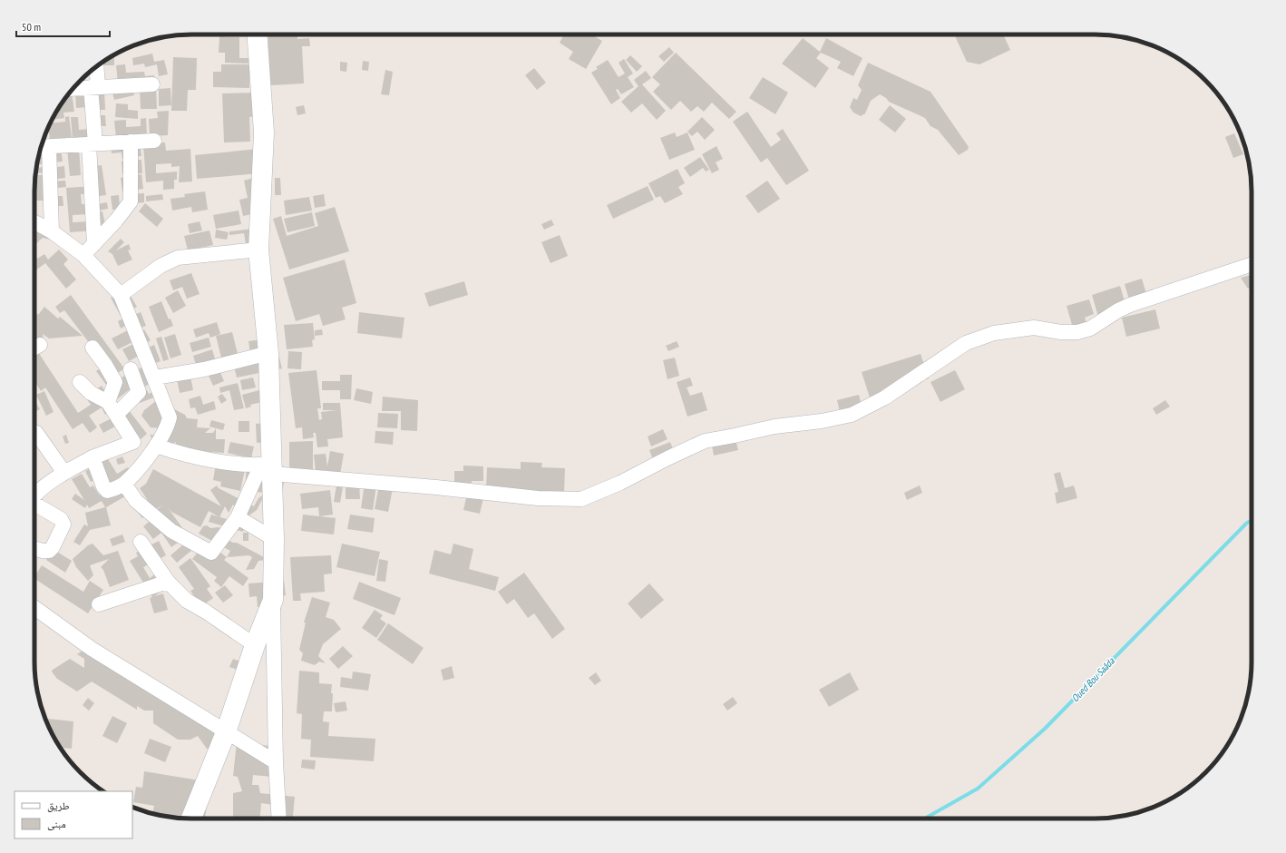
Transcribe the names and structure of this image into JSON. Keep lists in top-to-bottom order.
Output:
{
  "water": ["Oued Bou Saâda"],
  "legend": ["طريق", "مبنى"],
  "scale_bar": "50 m"
}
